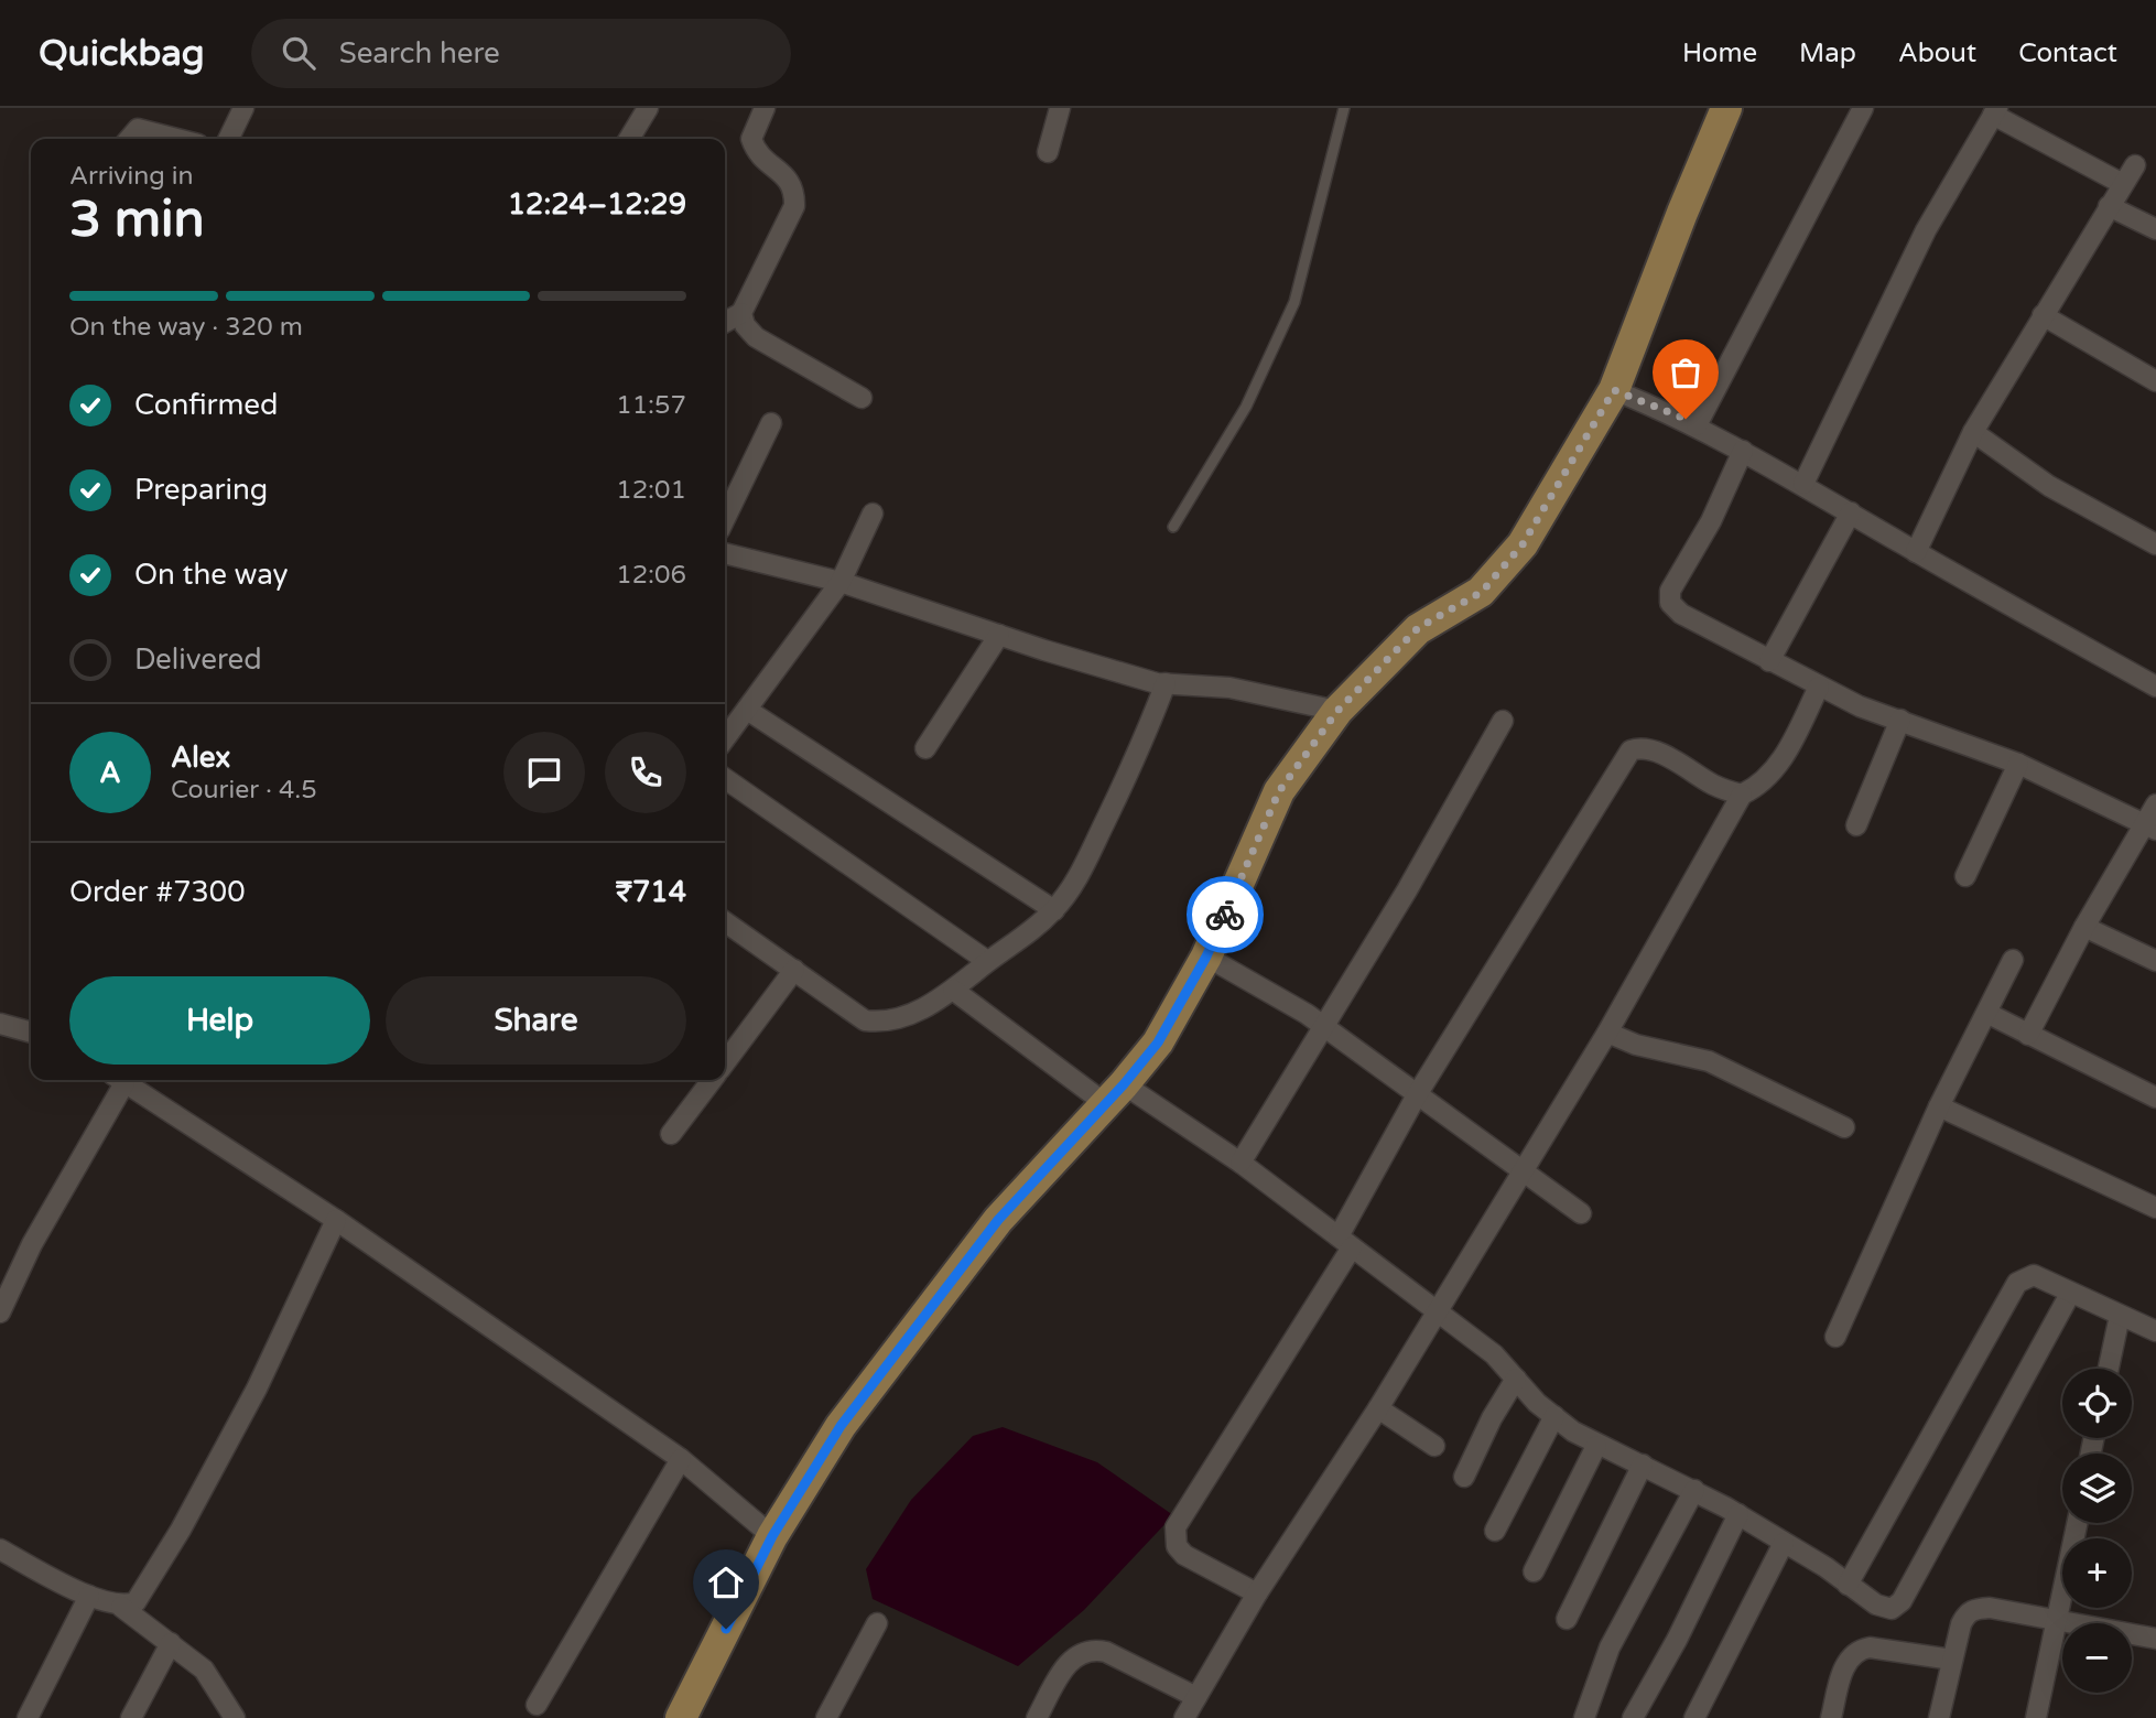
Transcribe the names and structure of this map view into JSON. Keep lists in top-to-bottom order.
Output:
{
  "page": {
    "header": "Quickbag",
    "search": "Search here",
    "nav": [
      "Home",
      "Map",
      "About",
      "Contact"
    ],
    "heading": ["3 min", "Arriving in", "12:24–12:29"],
    "panel": [
      "Alex",
      "Courier · 4.5",
      "Order #7300",
      "₹714"
    ],
    "bar": "On the way · 320 m",
    "list": [
      ["Confirmed", "11:57"],
      ["Preparing", "12:01"],
      ["On the way", "12:06"],
      "Delivered"
    ],
    "round": "A",
    "buttons": ["Help", "Share"],
    "map_buttons": ["+", "−"]
  }
}
